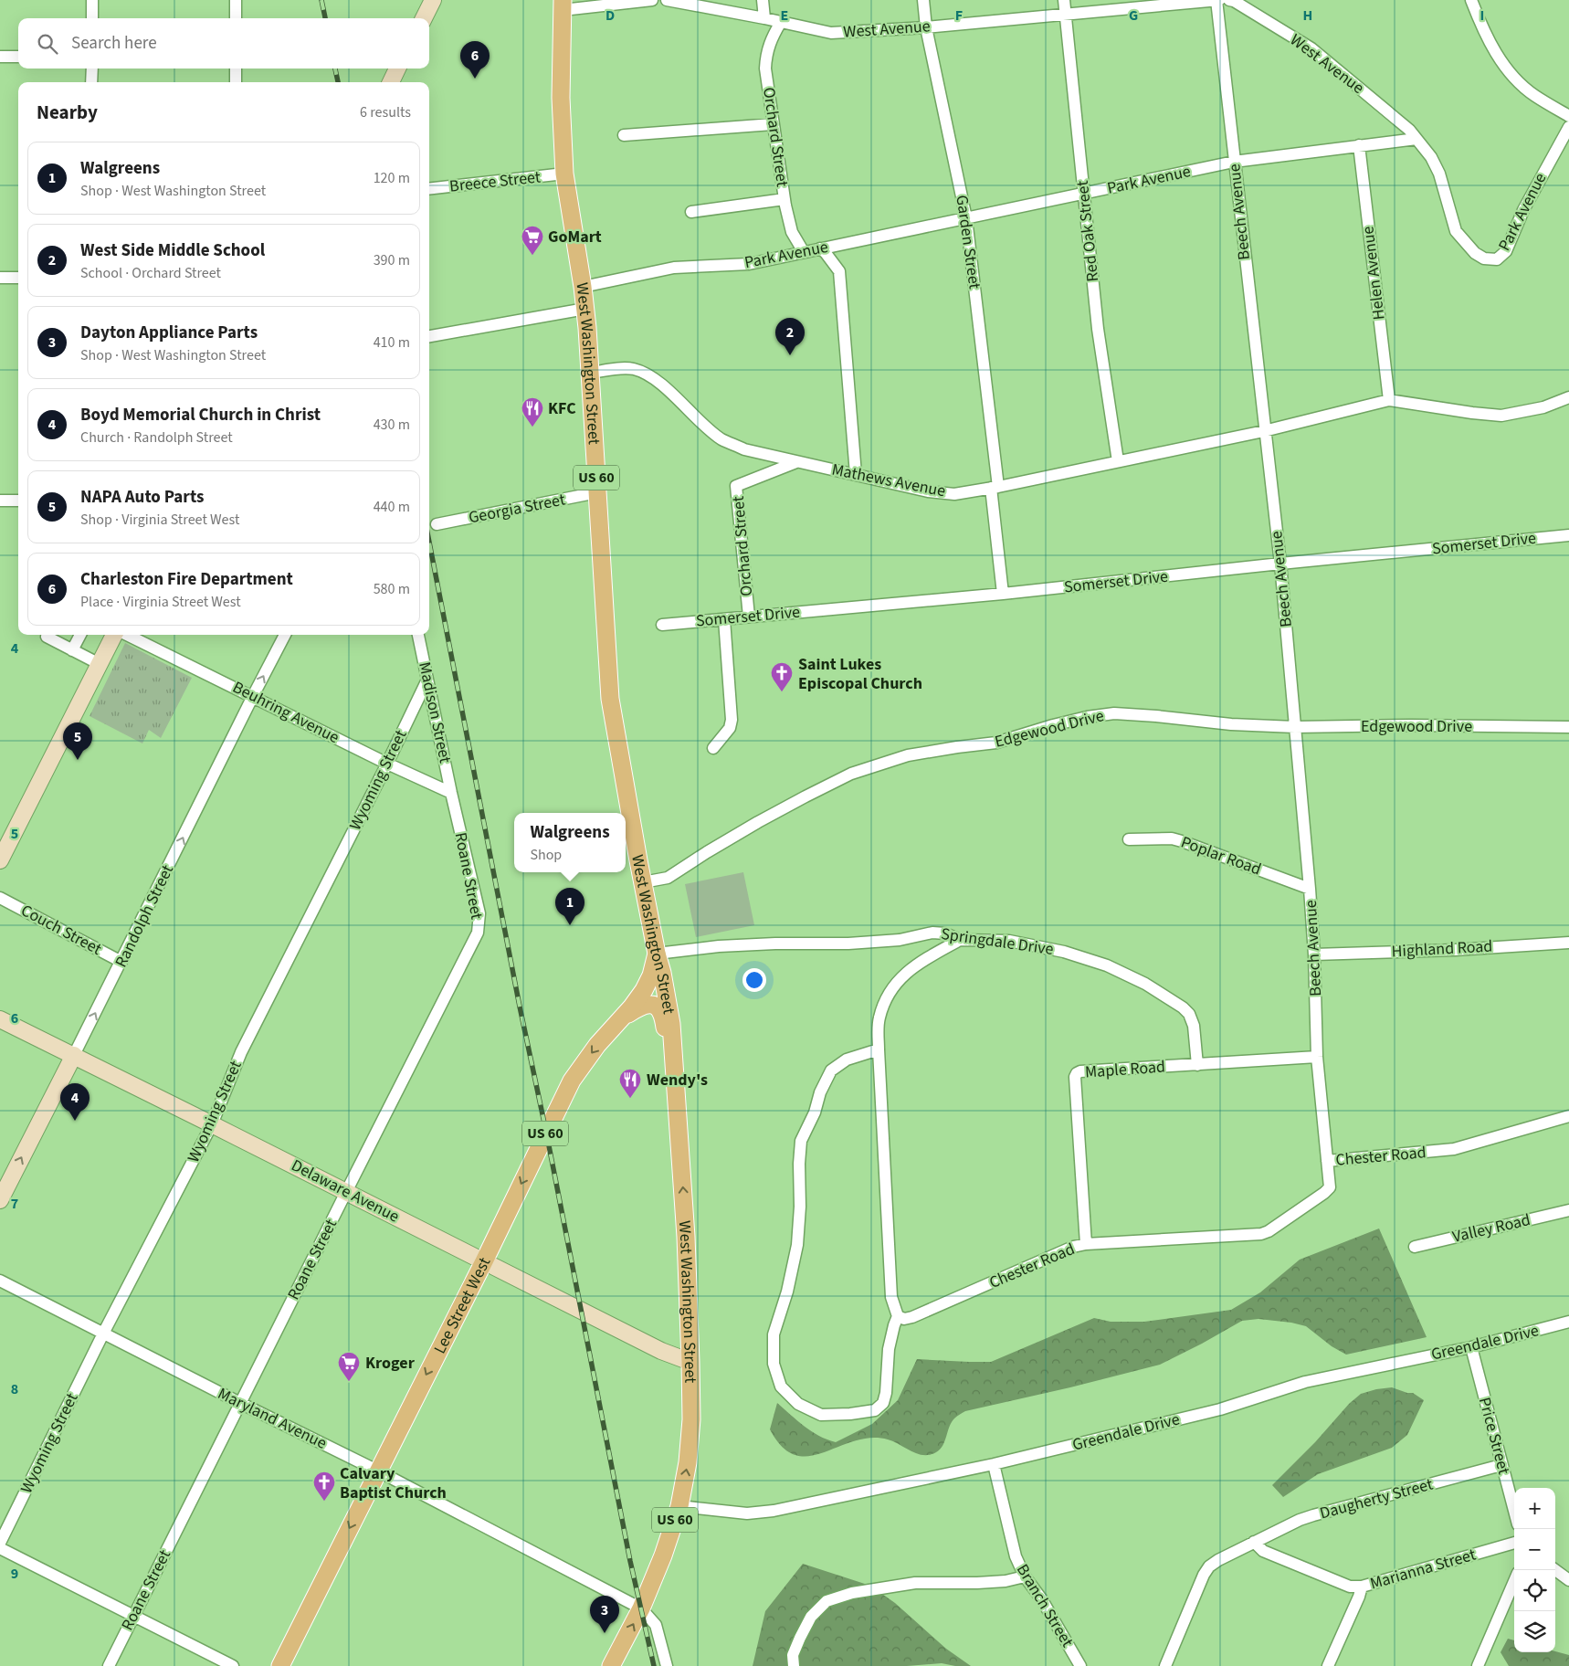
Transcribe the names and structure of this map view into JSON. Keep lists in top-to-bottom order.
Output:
{
  "streets": {
    "main road": [
      "West Washington Street",
      "US 60",
      "Randolph Street",
      "Delaware Avenue",
      "Lee Street West"
    ],
    "street": [
      "West Avenue",
      "Orchard Street",
      "Park Avenue",
      "Breece Street",
      "Beech Avenue",
      "Red Oak Street",
      "Garden Street",
      "Helen Avenue",
      "Mathews Avenue",
      "Georgia Street",
      "Somerset Drive",
      "Beuhring Avenue",
      "Madison Street",
      "Edgewood Drive",
      "Wyoming Street",
      "Poplar Road",
      "Roane Street",
      "Couch Street",
      "Springdale Drive",
      "Highland Road",
      "Maple Road",
      "Chester Road",
      "Valley Road",
      "Greendale Drive",
      "Maryland Avenue",
      "Price Street",
      "Daugherty Street",
      "Marianna Street",
      "Branch Street"
    ]
  },
  "crossings": [
    ["West Avenue", "Orchard Street"],
    ["West Avenue", "Park Avenue"],
    ["West Avenue", "Beech Avenue"],
    ["West Avenue", "Red Oak Street"],
    ["West Avenue", "Garden Street"],
    ["Orchard Street", "Park Avenue"],
    ["Orchard Street", "Mathews Avenue"],
    ["Orchard Street", "Somerset Drive"],
    ["Park Avenue", "Beech Avenue"],
    ["Park Avenue", "Red Oak Street"],
    ["Park Avenue", "Garden Street"],
    ["Park Avenue", "Helen Avenue"],
    ["Park Avenue", "West Washington Street"],
    ["Breece Street", "West Washington Street"],
    ["Beech Avenue", "Mathews Avenue"],
    ["Beech Avenue", "Somerset Drive"],
    ["Beech Avenue", "Edgewood Drive"],
    ["Beech Avenue", "Poplar Road"],
    ["Beech Avenue", "Highland Road"],
    ["Beech Avenue", "Maple Road"],
    ["Beech Avenue", "Chester Road"],
    ["Red Oak Street", "Mathews Avenue"],
    ["Garden Street", "Mathews Avenue"],
    ["Garden Street", "Somerset Drive"],
    ["Helen Avenue", "Mathews Avenue"],
    ["West Washington Street", "Mathews Avenue"],
    ["West Washington Street", "Georgia Street"],
    ["West Washington Street", "Edgewood Drive"],
    ["West Washington Street", "Springdale Drive"],
    ["West Washington Street", "Delaware Avenue"],
    ["West Washington Street", "Lee Street West"],
    ["West Washington Street", "Greendale Drive"],
    ["West Washington Street", "Maryland Avenue"],
    ["Beuhring Avenue", "Madison Street"],
    ["Beuhring Avenue", "Wyoming Street"],
    ["Beuhring Avenue", "Roane Street"],
    ["Beuhring Avenue", "Randolph Street"],
    ["Madison Street", "Wyoming Street"],
    ["Madison Street", "Roane Street"],
    ["Wyoming Street", "Delaware Avenue"],
    ["Wyoming Street", "Maryland Avenue"],
    ["Roane Street", "Delaware Avenue"],
    ["Roane Street", "Maryland Avenue"],
    ["Randolph Street", "Couch Street"],
    ["Randolph Street", "Delaware Avenue"],
    ["Springdale Drive", "Maple Road"],
    ["Springdale Drive", "Lee Street West"],
    ["Maple Road", "Chester Road"],
    ["Delaware Avenue", "Lee Street West"],
    ["Lee Street West", "Maryland Avenue"],
    ["Greendale Drive", "Price Street"],
    ["Greendale Drive", "Branch Street"],
    ["Price Street", "Daugherty Street"],
    ["Daugherty Street", "Marianna Street"]
  ],
  "one_way": ["Randolph Street", "Lee Street West"],
  "places": {
    "supermarket": ["GoMart", "Kroger"],
    "restaurant": ["KFC", "Wendy's"],
    "church": ["Saint Lukes Episcopal Church", "Calvary Baptist Church"]
  },
  "page": {
    "search": "Search here",
    "pins": [
      "6",
      "2",
      "5",
      "1",
      "4",
      "3"
    ],
    "heading": ["Nearby", "6 results"],
    "list": [
      {
        "mark": "1",
        "name": "Walgreens",
        "note": "Shop · West Washington Street",
        "value": "120 m"
      },
      {
        "mark": "2",
        "name": "West Side Middle School",
        "note": "School · Orchard Street",
        "value": "390 m"
      },
      {
        "mark": "3",
        "name": "Dayton Appliance Parts",
        "note": "Shop · West Washington Street",
        "value": "410 m"
      },
      {
        "mark": "4",
        "name": "Boyd Memorial Church in Christ",
        "note": "Church · Randolph Street",
        "value": "430 m"
      },
      {
        "mark": "5",
        "name": "NAPA Auto Parts",
        "note": "Shop · Virginia Street West",
        "value": "440 m"
      },
      {
        "mark": "6",
        "name": "Charleston Fire Department",
        "note": "Place · Virginia Street West",
        "value": "580 m"
      }
    ],
    "popup": ["Walgreens", "Shop"],
    "map_buttons": ["+", "−"]
  },
  "grid": {
    "columns": [
      "D",
      "E",
      "F",
      "G",
      "H",
      "I"
    ],
    "rows": [
      "4",
      "5",
      "6",
      "7",
      "8",
      "9"
    ]
  }
}
